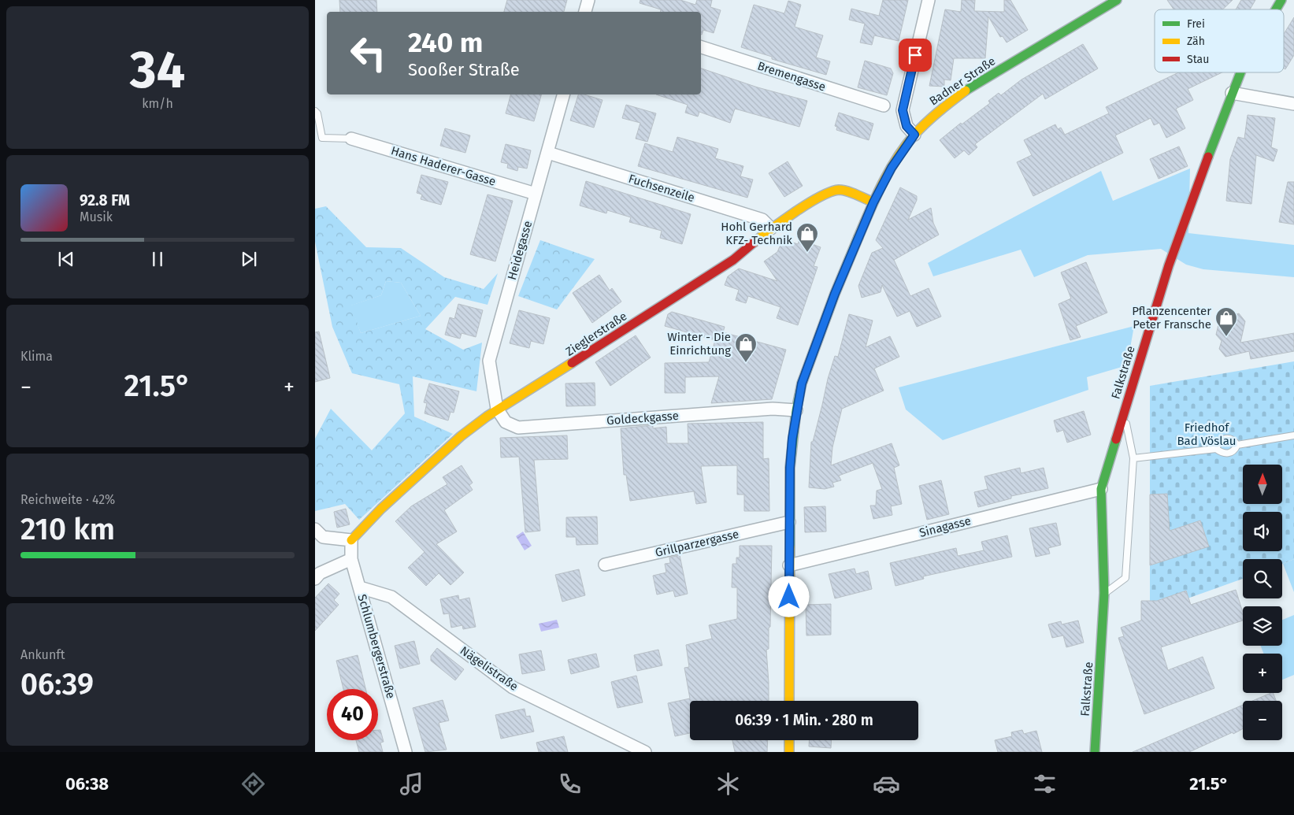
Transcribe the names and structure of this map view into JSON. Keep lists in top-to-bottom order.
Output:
{
  "streets": {
    "street": [
      "Bremengasse",
      "Badner Straße",
      "Hans Haderer-Gasse",
      "Fuchsenzeile",
      "Heidegasse",
      "Zieglerstraße",
      "Falkstraße",
      "Goldeckgasse",
      "Sinagasse",
      "Grillparzergasse",
      "Schlumbergerstraße",
      "Nägelistraße"
    ]
  },
  "crossings": [
    ["Badner Straße", "Zieglerstraße"],
    ["Badner Straße", "Goldeckgasse"],
    ["Badner Straße", "Sinagasse"],
    ["Badner Straße", "Grillparzergasse"],
    ["Hans Haderer-Gasse", "Heidegasse"],
    ["Fuchsenzeile", "Heidegasse"],
    ["Fuchsenzeile", "Zieglerstraße"],
    ["Heidegasse", "Zieglerstraße"],
    ["Heidegasse", "Goldeckgasse"],
    ["Zieglerstraße", "Goldeckgasse"],
    ["Zieglerstraße", "Schlumbergerstraße"],
    ["Falkstraße", "Sinagasse"],
    ["Schlumbergerstraße", "Nägelistraße"]
  ],
  "parks": ["Friedhof Bad Vöslau"],
  "places": {
    "shop": ["Hohl Gerhard KFZ- Technik", "Pflanzencenter Peter Fransche", "Winter - Die Einrichtung"]
  },
  "legend": ["Frei", "Zäh", "Stau"],
  "north": "top",
  "page": {
    "tile": [
      ["34", "km/h"],
      "Klima",
      ["Reichweite · 42%", "210 km"],
      ["Ankunft", "06:39"]
    ],
    "turn": ["240 m", "Sooßer Straße"],
    "song": ["92.8 FM", "Musik"],
    "heat": ["−", "21.5°", "+"],
    "map_buttons": ["+", "−"],
    "limit": "40",
    "trip": "06:39 · 1 Min. · 280 m",
    "tabs": ["06:38", "21.5°"]
  }
}
